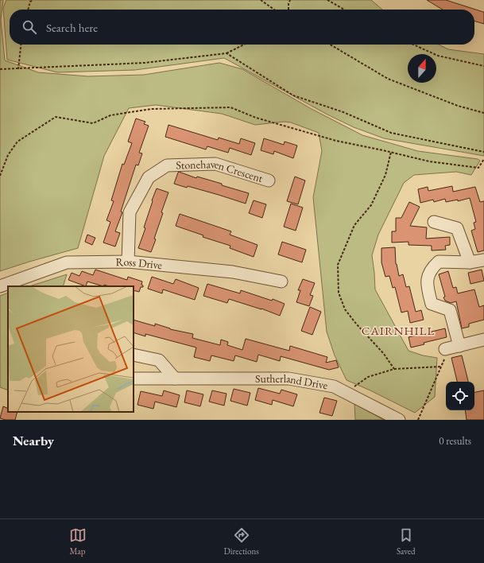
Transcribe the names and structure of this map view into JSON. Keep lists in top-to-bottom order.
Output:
{
  "streets": {
    "street": ["Stonehaven Crescent", "Ross Drive", "Sutherland Drive"]
  },
  "crossings": [
    ["Stonehaven Crescent", "Ross Drive"]
  ],
  "districts": ["CAIRNHILL"],
  "north": "top",
  "page": {
    "search": "Search here",
    "heading": ["Nearby", "0 results"],
    "nav": ["Map", "Directions", "Saved"]
  }
}
